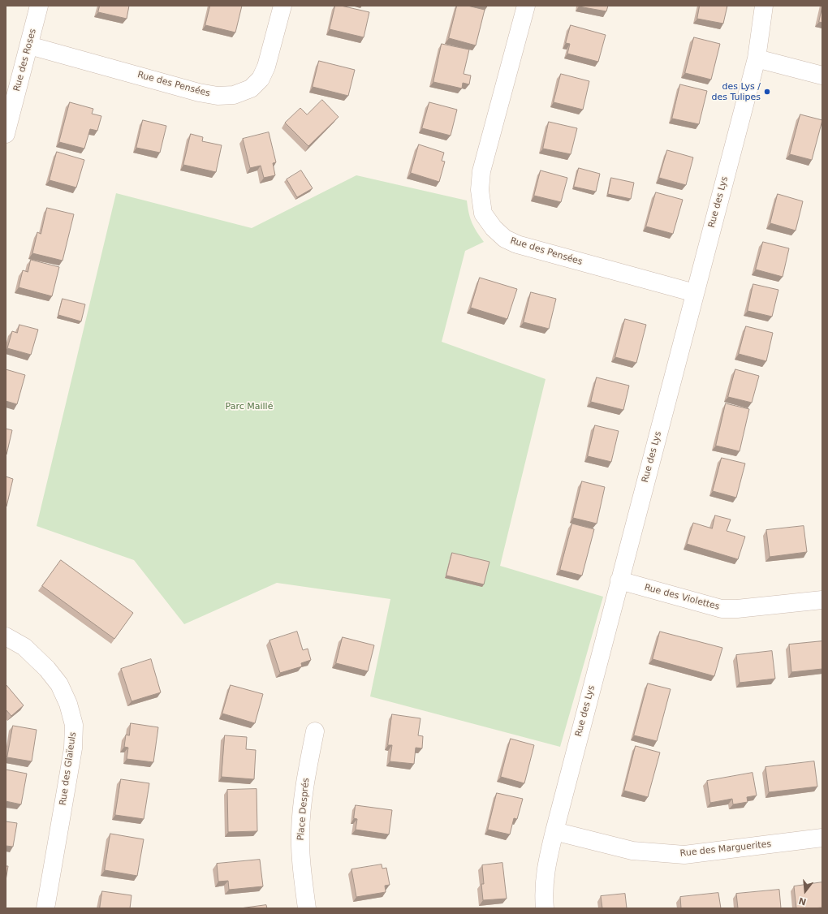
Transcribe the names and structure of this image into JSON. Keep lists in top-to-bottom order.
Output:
{
  "streets": {
    "street": [
      "Rue des Roses",
      "Rue des Pensées",
      "Rue des Lys",
      "Rue des Violettes",
      "Rue des Glaïeuls",
      "Place Després",
      "Rue des Marguerites"
    ]
  },
  "crossings": [
    ["Rue des Roses", "Rue des Pensées"],
    ["Rue des Pensées", "Rue des Lys"],
    ["Rue des Lys", "Rue des Violettes"],
    ["Rue des Lys", "Rue des Marguerites"]
  ],
  "parks": ["Parc Maillé"],
  "places": ["des Lys / des Tulipes"],
  "north": "bottom"
}
